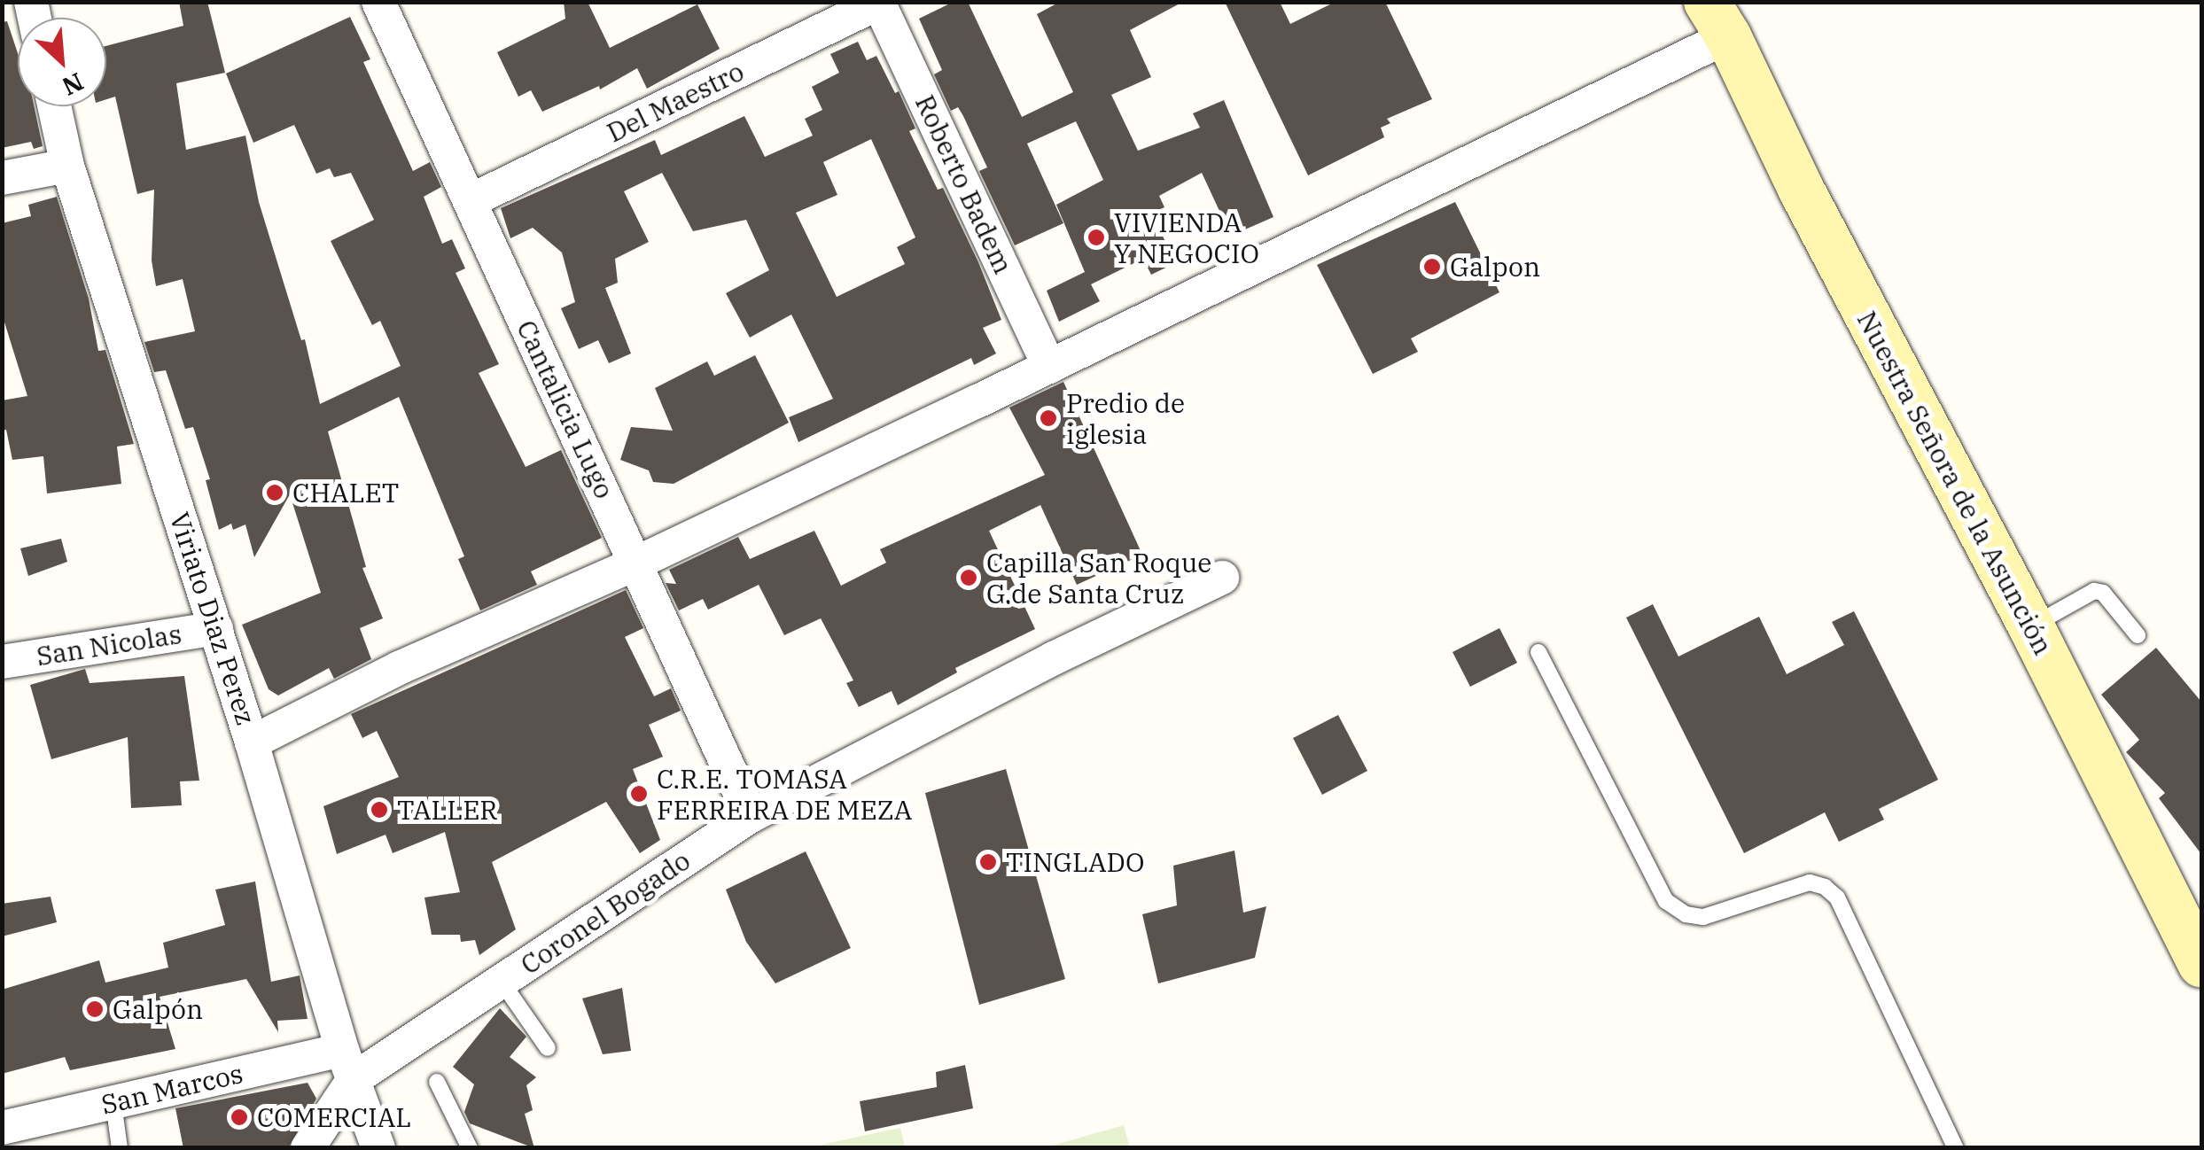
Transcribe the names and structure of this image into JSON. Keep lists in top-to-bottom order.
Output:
{
  "streets": {
    "street": [
      "Del Maestro",
      "Roberto Badem",
      "Cantalicia Lugo",
      "Nuestra Señora de la Asunción",
      "Viriato Diaz Perez",
      "San Nicolas",
      "Coronel Bogado",
      "San Marcos"
    ]
  },
  "crossings": [
    ["Del Maestro", "Roberto Badem"],
    ["Del Maestro", "Cantalicia Lugo"],
    ["Cantalicia Lugo", "Coronel Bogado"],
    ["Viriato Diaz Perez", "San Nicolas"],
    ["Viriato Diaz Perez", "Coronel Bogado"],
    ["Viriato Diaz Perez", "San Marcos"],
    ["Coronel Bogado", "San Marcos"]
  ],
  "places": [
    "VIVIENDA Y NEGOCIO",
    "Galpon",
    "Predio de iglesia",
    "CHALET",
    "Capilla San Roque G.de Santa Cruz",
    "C.R.E. TOMASA FERREIRA DE MEZA",
    "TALLER",
    "TINGLADO",
    "Galpón",
    "COMERCIAL"
  ],
  "north": "bottom right"
}
